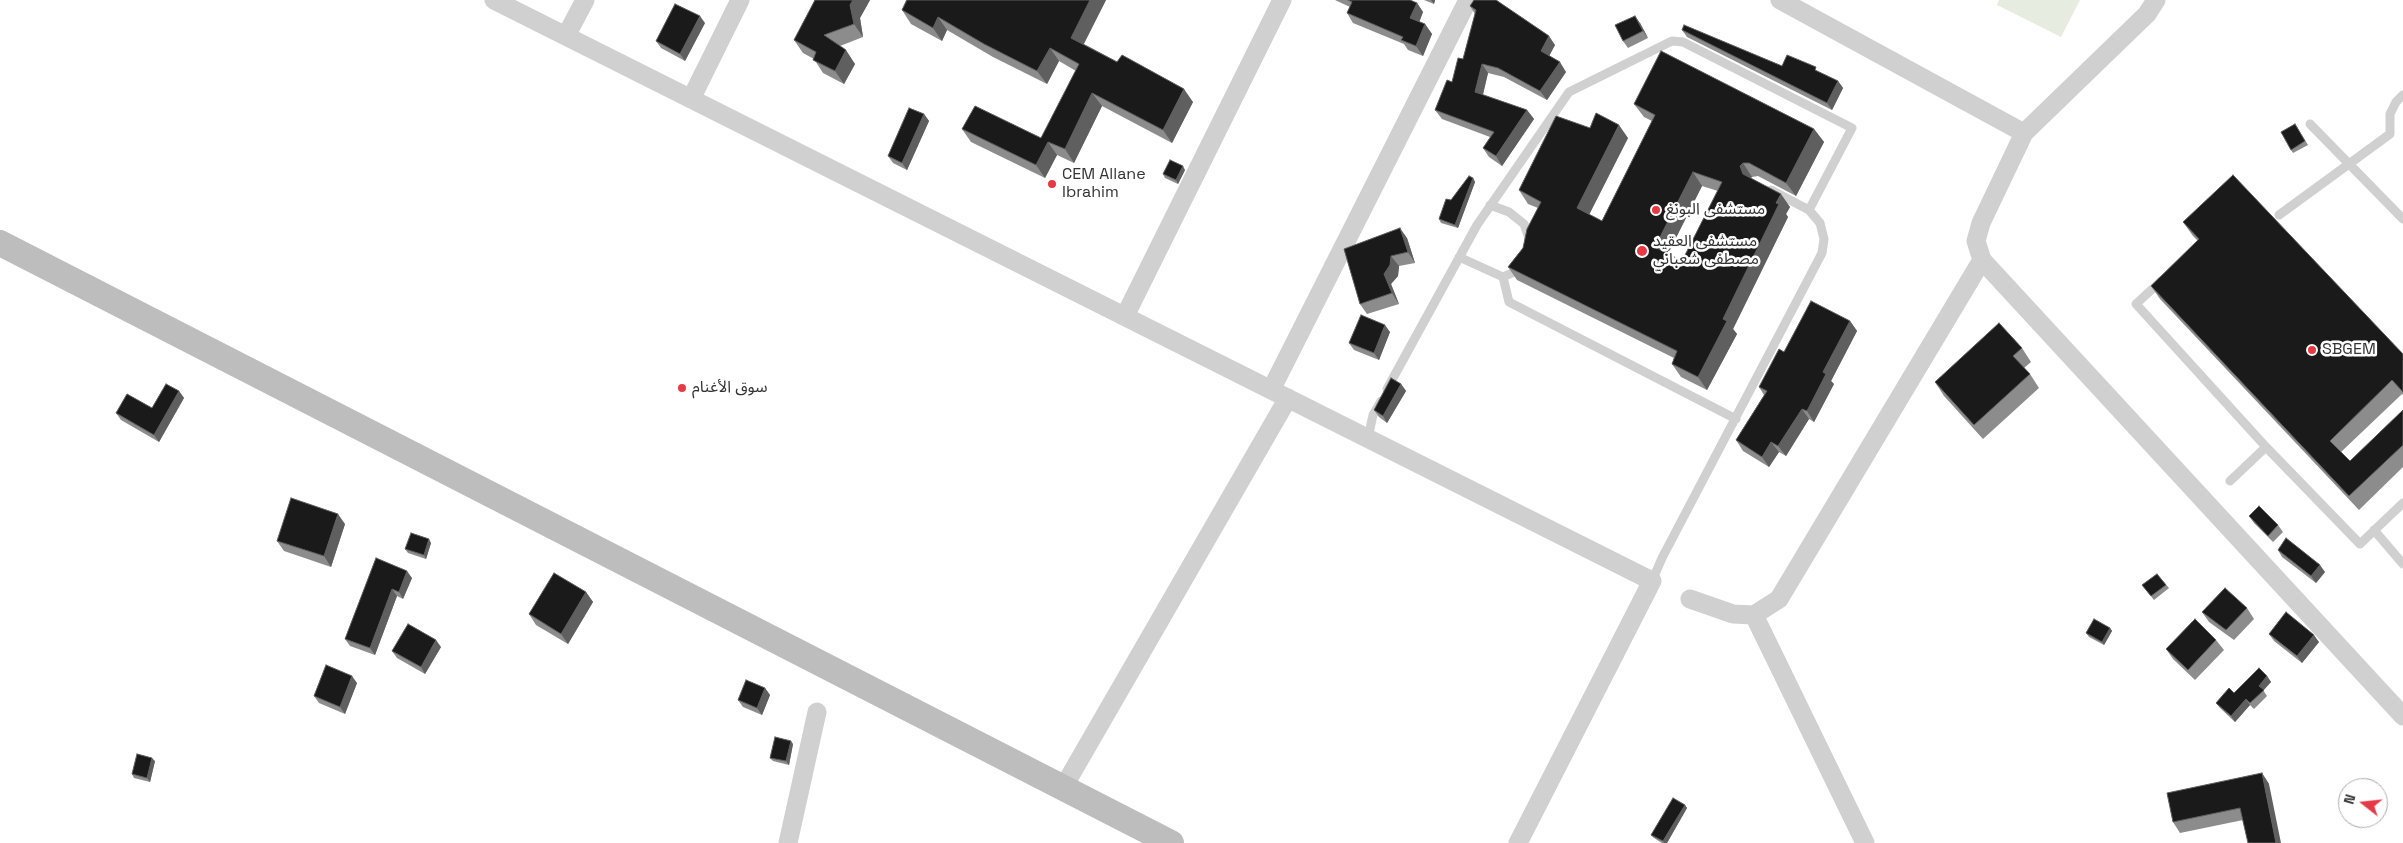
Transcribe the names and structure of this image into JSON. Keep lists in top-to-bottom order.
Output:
{
  "places": [
    "CEM Allane Ibrahim",
    "مستشفى البونغ",
    "مستشفى العقيد مصطفى شعباني",
    "SBGEM",
    "سوق الأغنام"
  ],
  "north": "left"
}
